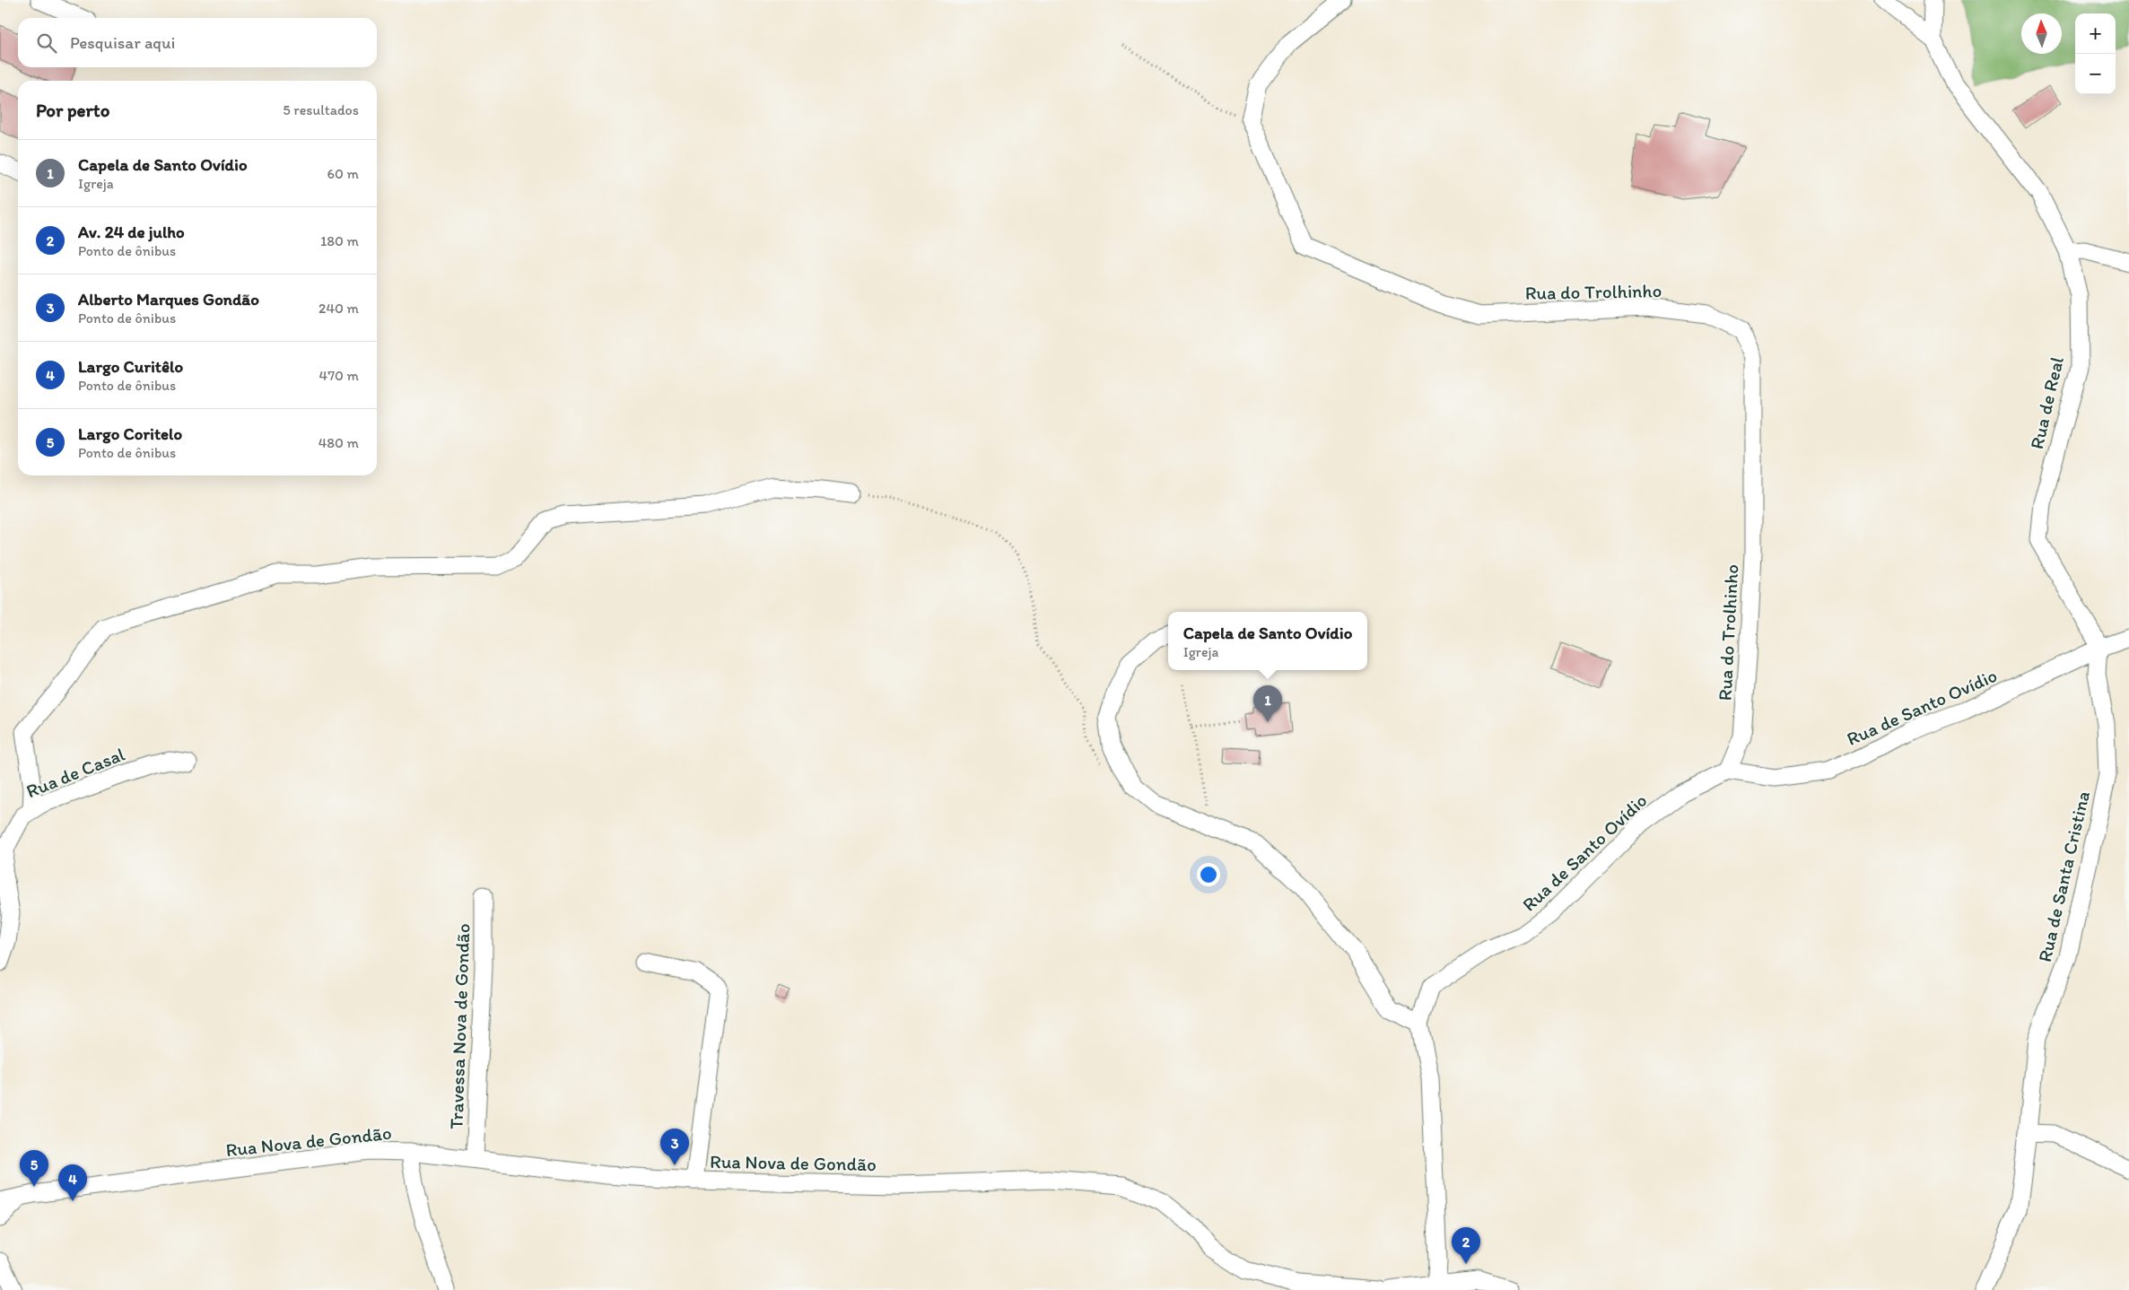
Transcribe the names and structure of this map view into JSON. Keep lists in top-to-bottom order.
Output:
{
  "streets": {
    "street": [
      "Rua do Trolhinho",
      "Rua de Real",
      "Rua de Santo Ovídio",
      "Rua de Casal",
      "Rua de Santa Cristina",
      "Travessa Nova de Gondão",
      "Rua Nova de Gondão"
    ]
  },
  "crossings": [
    ["Rua do Trolhinho", "Rua de Santo Ovídio"],
    ["Rua de Real", "Rua de Santo Ovídio"],
    ["Rua de Real", "Rua de Santa Cristina"],
    ["Rua de Santo Ovídio", "Rua de Santa Cristina"],
    ["Travessa Nova de Gondão", "Rua Nova de Gondão"]
  ],
  "north": "top",
  "page": {
    "map_buttons": ["+", "−"],
    "search": "Pesquisar aqui",
    "heading": ["Por perto", "5 resultados"],
    "list": [
      {
        "mark": "1",
        "name": "Capela de Santo Ovídio",
        "note": "Igreja",
        "value": "60 m"
      },
      {
        "mark": "2",
        "name": "Av. 24 de julho",
        "note": "Ponto de ônibus",
        "value": "180 m"
      },
      {
        "mark": "3",
        "name": "Alberto Marques Gondão",
        "note": "Ponto de ônibus",
        "value": "240 m"
      },
      {
        "mark": "4",
        "name": "Largo Curitêlo",
        "note": "Ponto de ônibus",
        "value": "470 m"
      },
      {
        "mark": "5",
        "name": "Largo Coritelo",
        "note": "Ponto de ônibus",
        "value": "480 m"
      }
    ],
    "popup": ["Capela de Santo Ovídio", "Igreja"],
    "pins": [
      "1",
      "3",
      "5",
      "4",
      "2"
    ]
  }
}
